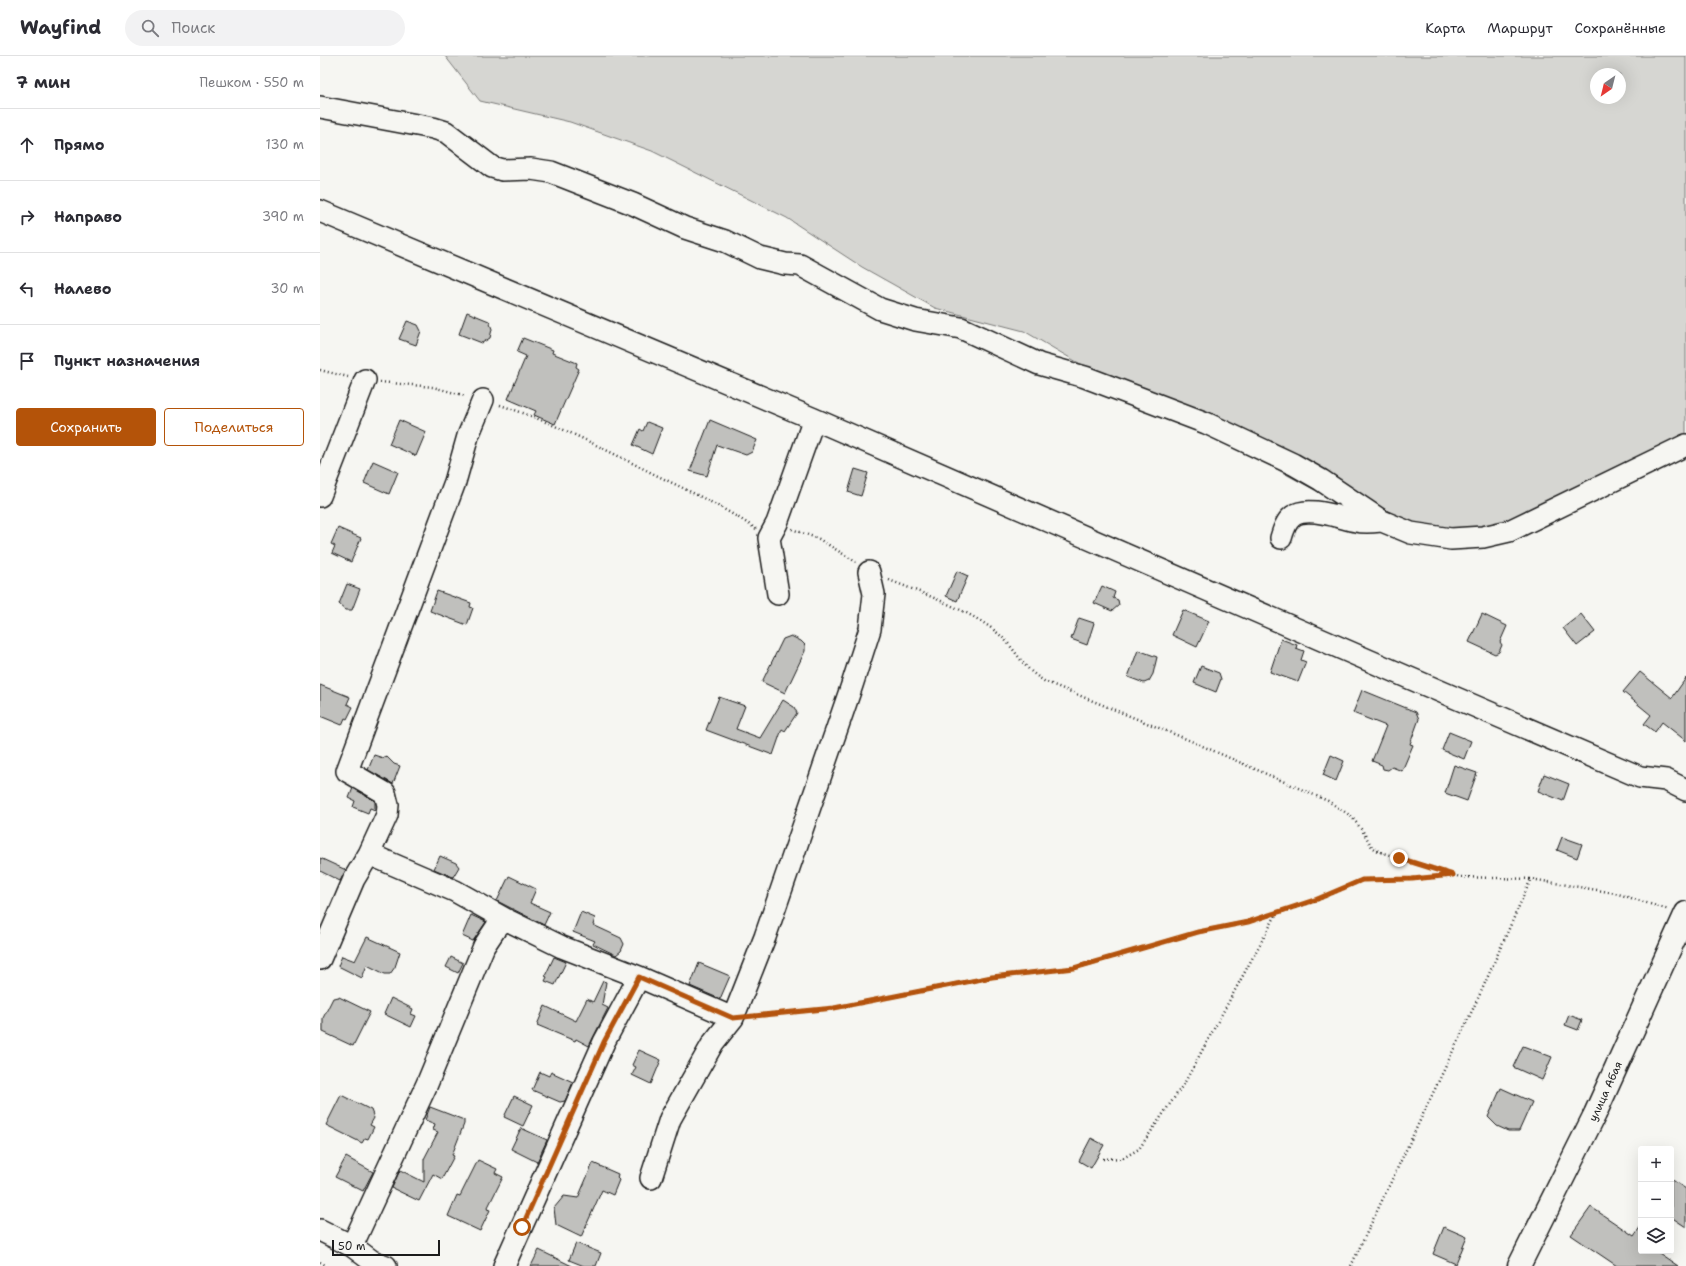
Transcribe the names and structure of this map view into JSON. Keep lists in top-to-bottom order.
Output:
{
  "streets": {
    "main road": ["улица Абая"]
  },
  "scale_bar": "50 m",
  "north": "bottom left",
  "page": {
    "header": "Wayfind",
    "search": "Поиск",
    "nav": ["Карта", "Маршрут", "Сохранённые"],
    "heading": ["7 мин", "Пешком · 550 m"],
    "list": [
      ["Прямо", "130 m"],
      ["Направо", "390 m"],
      ["Налево", "30 m"],
      "Пункт назначения"
    ],
    "buttons": ["Сохранить", "Поделиться"],
    "map_buttons": ["+", "−"],
    "scale": "50 m"
  }
}
